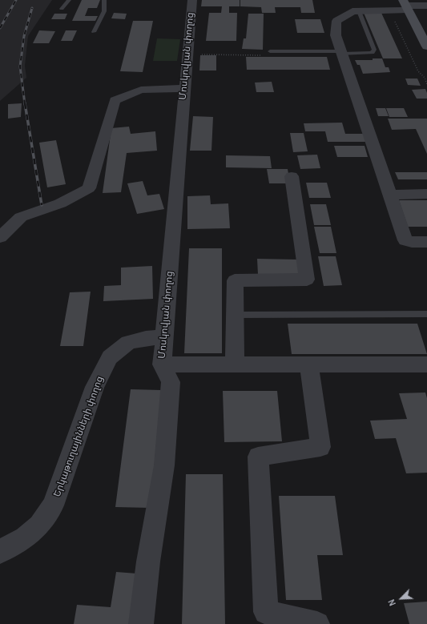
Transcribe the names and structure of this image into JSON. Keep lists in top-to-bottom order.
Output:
{
  "streets": {
    "street": ["Մոսկովյան փողոց", "Երկաթուղայինների փողոց"]
  },
  "crossings": [
    ["Մոսկովյան փողոց", "Երկաթուղայինների փողոց"]
  ],
  "north": "bottom left"
}
